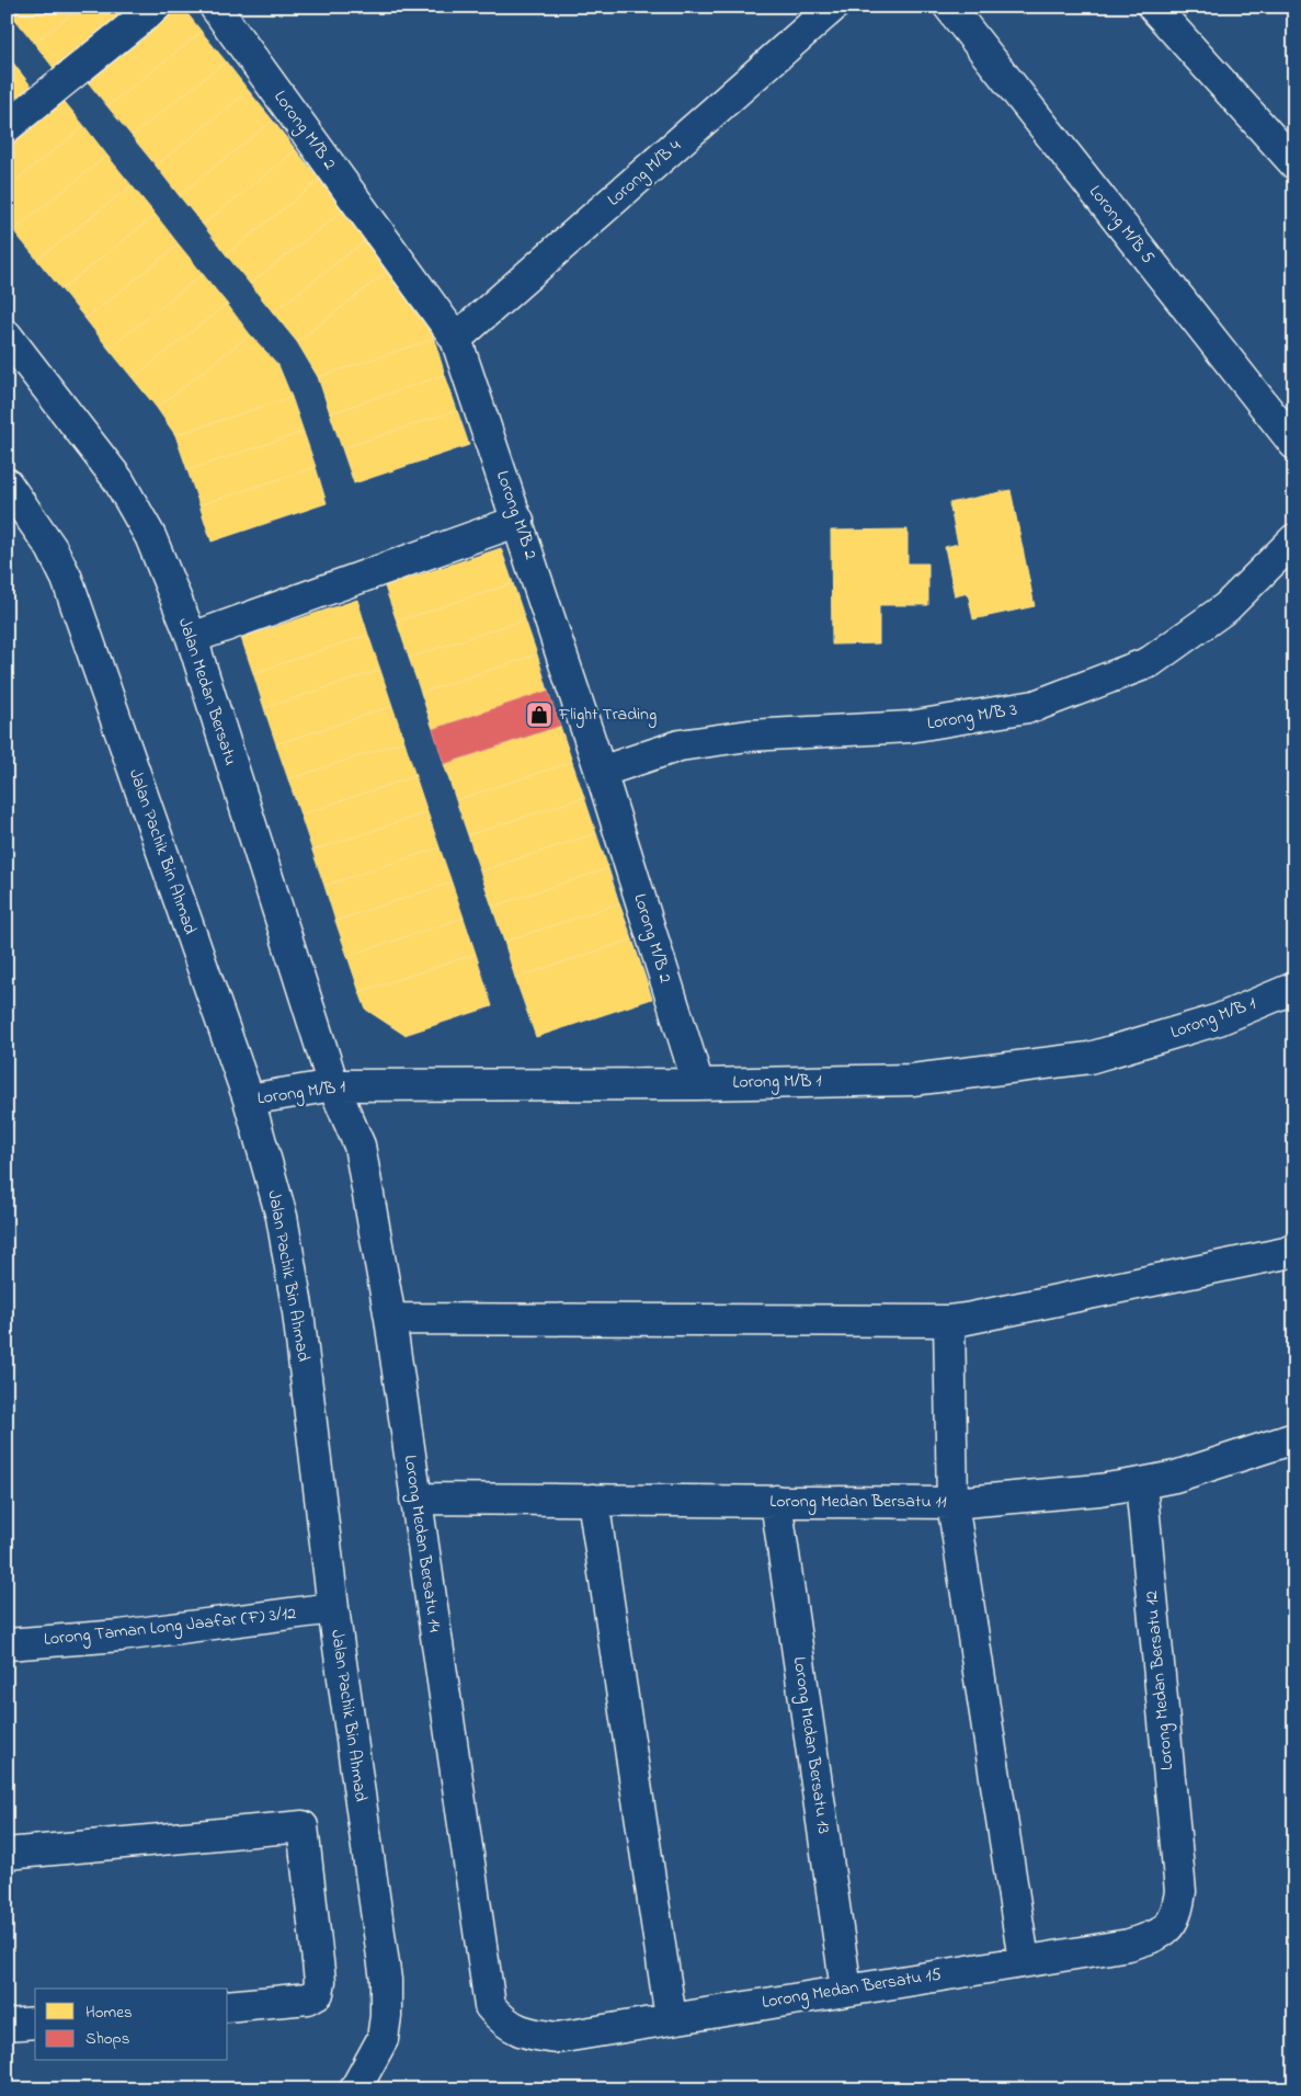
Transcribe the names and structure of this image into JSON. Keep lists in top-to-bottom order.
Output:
{
  "streets": {
    "street": [
      "Lorong M/B 2",
      "Lorong M/B 4",
      "Lorong M/B 5",
      "Jalan Medan Bersatu",
      "Lorong M/B 3",
      "Jalan Pachik Bin Ahmad",
      "Lorong M/B 1",
      "Lorong Medan Bersatu 11",
      "Lorong Medan Bersatu 14",
      "Lorong Taman Long Jaafar (F) 3/12",
      "Lorong Medan Bersatu 12",
      "Lorong Medan Bersatu 13",
      "Lorong Medan Bersatu 15"
    ]
  },
  "crossings": [
    ["Lorong M/B 2", "Lorong M/B 4"],
    ["Lorong M/B 2", "Lorong M/B 3"],
    ["Lorong M/B 2", "Lorong M/B 1"],
    ["Jalan Medan Bersatu", "Lorong M/B 1"],
    ["Jalan Medan Bersatu", "Lorong Medan Bersatu 14"],
    ["Jalan Pachik Bin Ahmad", "Lorong M/B 1"],
    ["Jalan Pachik Bin Ahmad", "Lorong Taman Long Jaafar (F) 3/12"],
    ["Lorong M/B 1", "Lorong Medan Bersatu 14"],
    ["Lorong Medan Bersatu 11", "Lorong Medan Bersatu 14"],
    ["Lorong Medan Bersatu 11", "Lorong Medan Bersatu 12"],
    ["Lorong Medan Bersatu 11", "Lorong Medan Bersatu 13"],
    ["Lorong Medan Bersatu 14", "Lorong Medan Bersatu 15"],
    ["Lorong Medan Bersatu 12", "Lorong Medan Bersatu 15"],
    ["Lorong Medan Bersatu 13", "Lorong Medan Bersatu 15"]
  ],
  "places": {
    "shop": ["Flight Trading"]
  },
  "legend": ["Homes", "Shops"]
}
